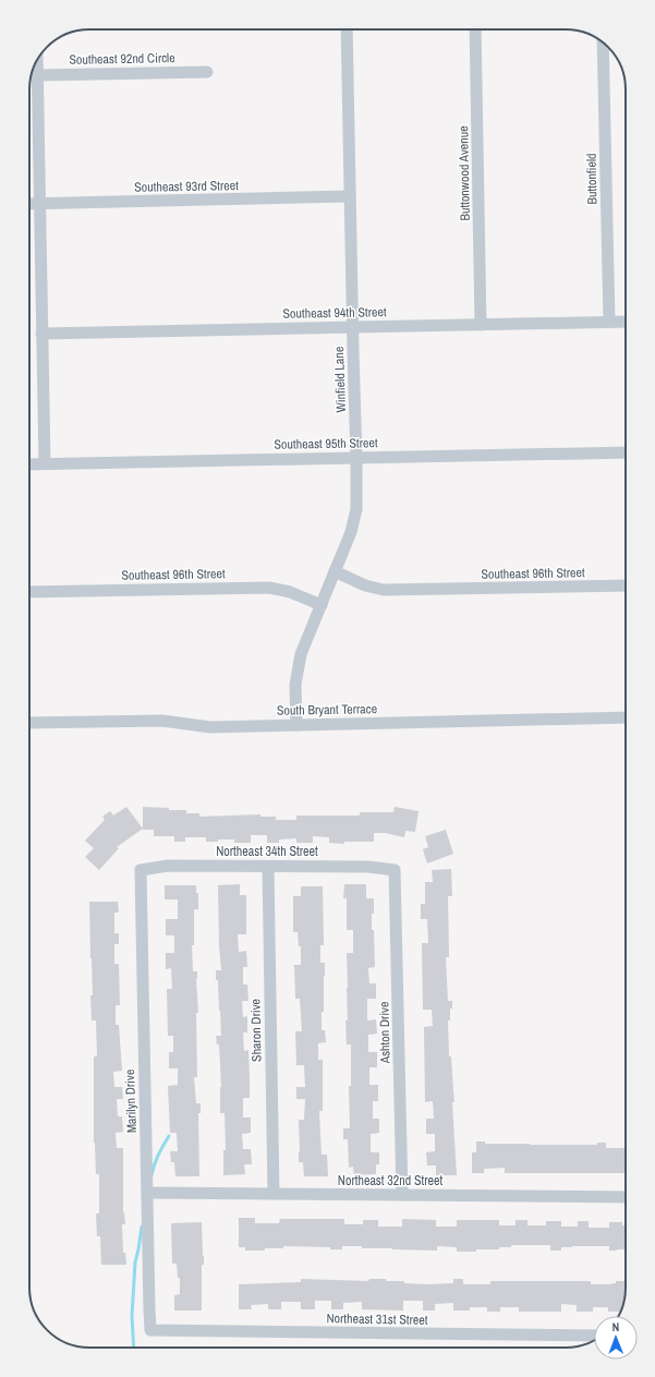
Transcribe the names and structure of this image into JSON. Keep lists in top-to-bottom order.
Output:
{
  "streets": {
    "street": [
      "Southeast 92nd Circle",
      "Buttonwood Avenue",
      "Buttonfield",
      "Southeast 93rd Street",
      "Southeast 94th Street",
      "Winfield Lane",
      "Southeast 95th Street",
      "Southeast 96th Street",
      "South Bryant Terrace",
      "Northeast 34th Street",
      "Sharon Drive",
      "Ashton Drive",
      "Marilyn Drive",
      "Northeast 32nd Street",
      "Northeast 31st Street"
    ]
  },
  "crossings": [
    ["Buttonwood Avenue", "Southeast 94th Street"],
    ["Buttonfield", "Southeast 94th Street"],
    ["Southeast 93rd Street", "Winfield Lane"],
    ["Southeast 94th Street", "Winfield Lane"],
    ["Winfield Lane", "Southeast 95th Street"],
    ["Winfield Lane", "Southeast 96th Street"],
    ["Winfield Lane", "South Bryant Terrace"],
    ["Northeast 34th Street", "Sharon Drive"],
    ["Northeast 34th Street", "Ashton Drive"],
    ["Northeast 34th Street", "Marilyn Drive"],
    ["Sharon Drive", "Northeast 32nd Street"],
    ["Ashton Drive", "Northeast 32nd Street"],
    ["Marilyn Drive", "Northeast 32nd Street"],
    ["Marilyn Drive", "Northeast 31st Street"]
  ],
  "north": "top"
}
